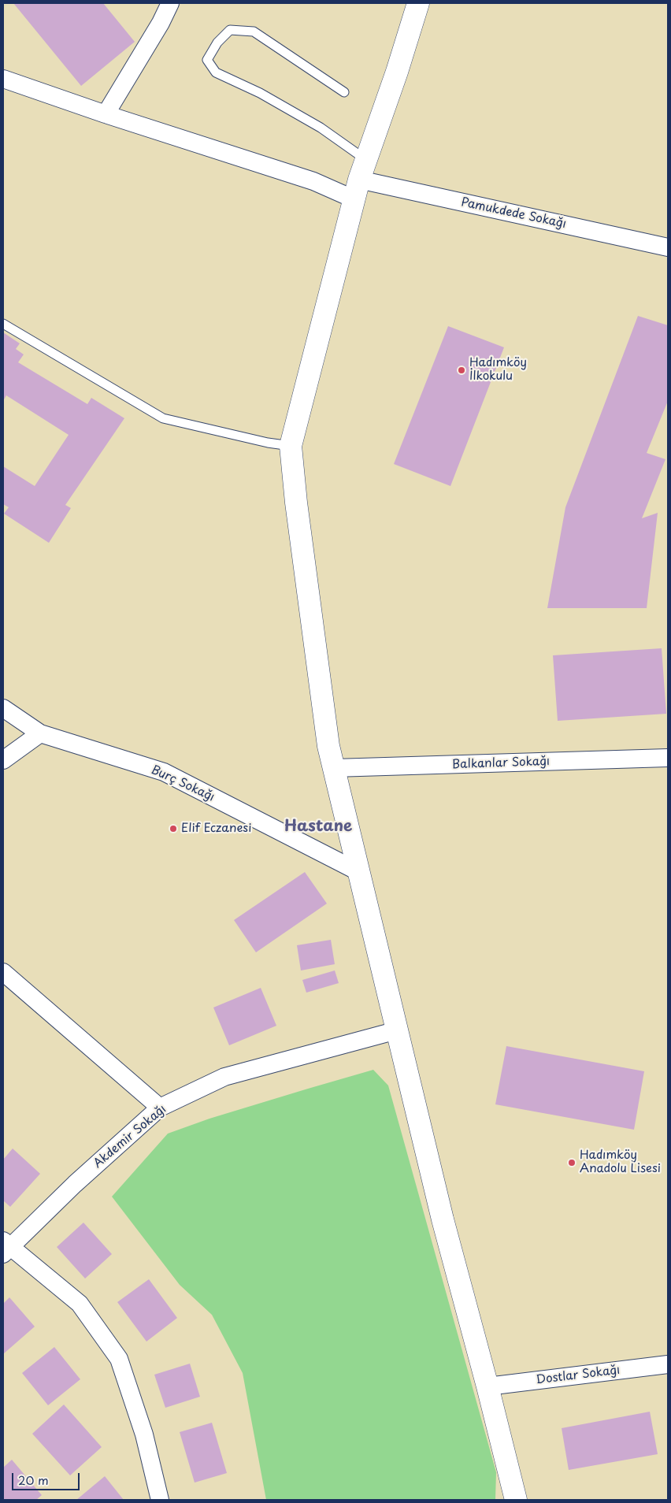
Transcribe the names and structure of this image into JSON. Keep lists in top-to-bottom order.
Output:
{
  "streets": {
    "street": [
      "Pamukdede Sokağı",
      "Balkanlar Sokağı",
      "Burç Sokağı",
      "Akdemir Sokağı",
      "Dostlar Sokağı"
    ]
  },
  "districts": ["Hastane"],
  "places": ["Hadımköy İlkokulu", "Elif Eczanesi", "Hadımköy Anadolu Lisesi"],
  "scale_bar": "20 m"
}
